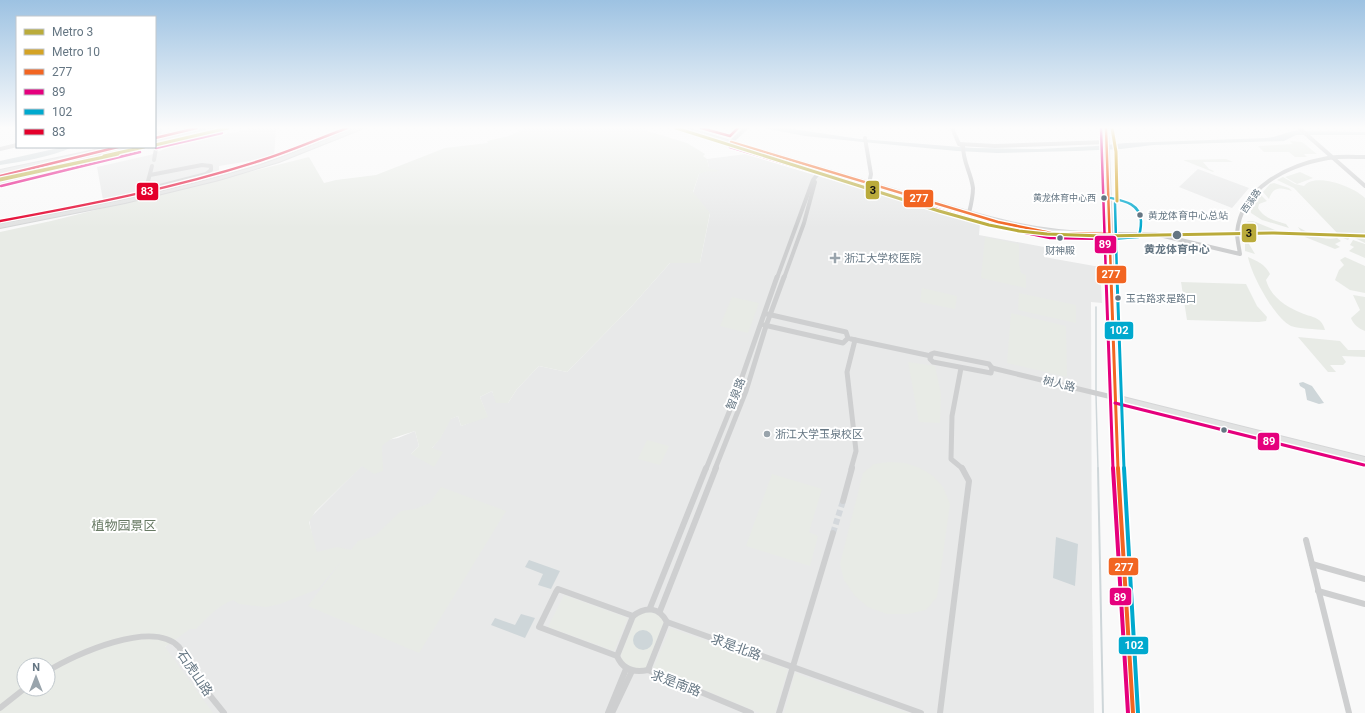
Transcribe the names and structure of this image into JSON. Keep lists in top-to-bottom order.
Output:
{
  "streets": {
    "main road": ["西溪路"],
    "street": [
      "树人路",
      "智泉路",
      "求是北路",
      "石虎山路",
      "求是南路"
    ]
  },
  "crossings": [
    ["西溪路", "智泉路"]
  ],
  "parks": ["植物园景区"],
  "places": {
    "other": [
      "黄龙体育中心西",
      "黄龙体育中心总站",
      "黄龙体育中心",
      "财神殿",
      "玉古路求是路口",
      "浙江大学玉泉校区"
    ],
    "health": ["浙江大学校医院"]
  },
  "lines": [
    "metro line 3",
    "metro line 10",
    "transit line 277",
    "transit line 89",
    "transit line 83",
    "transit line 102"
  ],
  "legend": [
    "Metro 3",
    "Metro 10",
    "277",
    "89",
    "102",
    "83"
  ],
  "north": "top"
}
